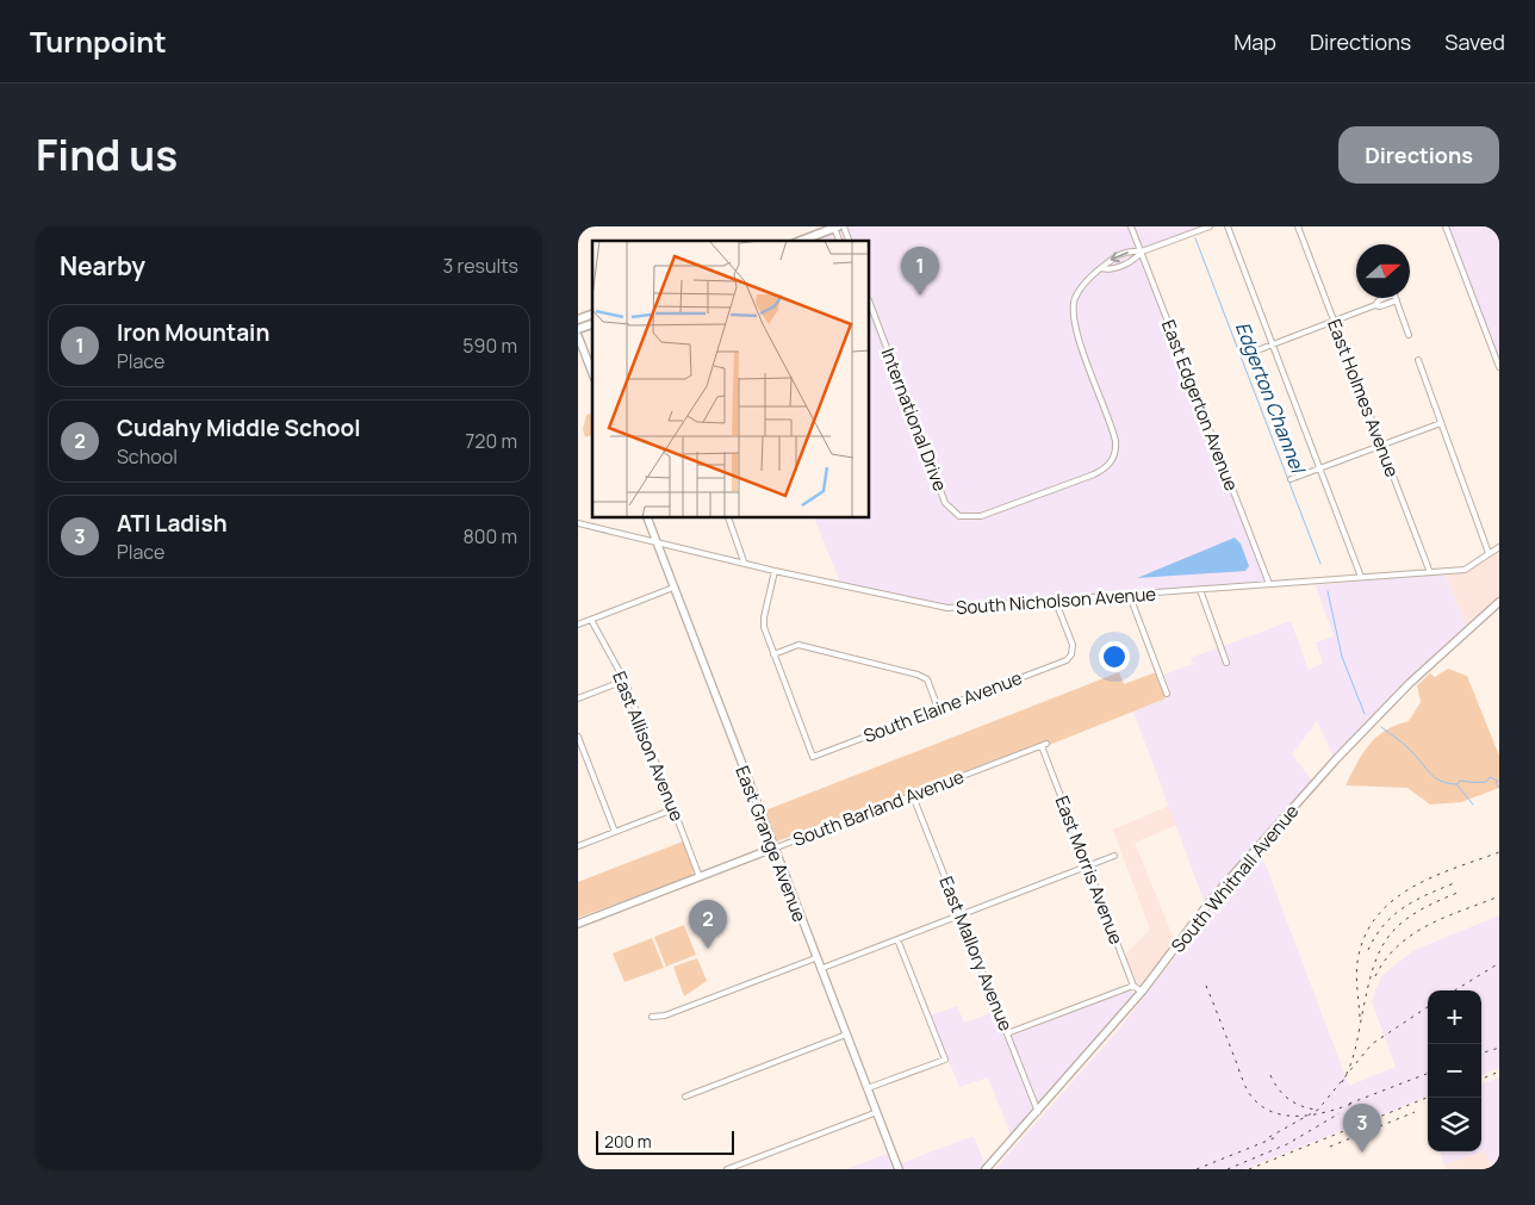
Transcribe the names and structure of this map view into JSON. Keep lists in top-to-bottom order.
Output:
{
  "streets": {
    "street": [
      "East Holmes Avenue",
      "East Edgerton Avenue",
      "International Drive",
      "South Nicholson Avenue",
      "South Elaine Avenue",
      "East Allison Avenue",
      "South Barland Avenue",
      "East Grange Avenue",
      "East Morris Avenue",
      "South Whitnall Avenue",
      "East Mallory Avenue"
    ]
  },
  "crossings": [
    ["East Holmes Avenue", "South Nicholson Avenue"],
    ["East Edgerton Avenue", "International Drive"],
    ["East Edgerton Avenue", "South Nicholson Avenue"],
    ["South Nicholson Avenue", "South Elaine Avenue"],
    ["South Nicholson Avenue", "East Grange Avenue"],
    ["East Allison Avenue", "South Barland Avenue"],
    ["South Barland Avenue", "East Grange Avenue"],
    ["South Barland Avenue", "East Morris Avenue"],
    ["South Barland Avenue", "East Mallory Avenue"],
    ["South Whitnall Avenue", "East Mallory Avenue"]
  ],
  "water": ["Edgerton Channel"],
  "scale_bar": "200 m",
  "north": "right",
  "page": {
    "header": "Turnpoint",
    "nav": ["Map", "Directions", "Saved"],
    "title": "Find us",
    "buttons": "Directions",
    "heading": ["Nearby", "3 results"],
    "pins": ["1", "2", "3"],
    "list": [
      {
        "mark": "1",
        "name": "Iron Mountain",
        "note": "Place",
        "value": "590 m"
      },
      {
        "mark": "2",
        "name": "Cudahy Middle School",
        "note": "School",
        "value": "720 m"
      },
      {
        "mark": "3",
        "name": "ATI Ladish",
        "note": "Place",
        "value": "800 m"
      }
    ],
    "map_buttons": ["+", "−"],
    "scale": "200 m"
  }
}
